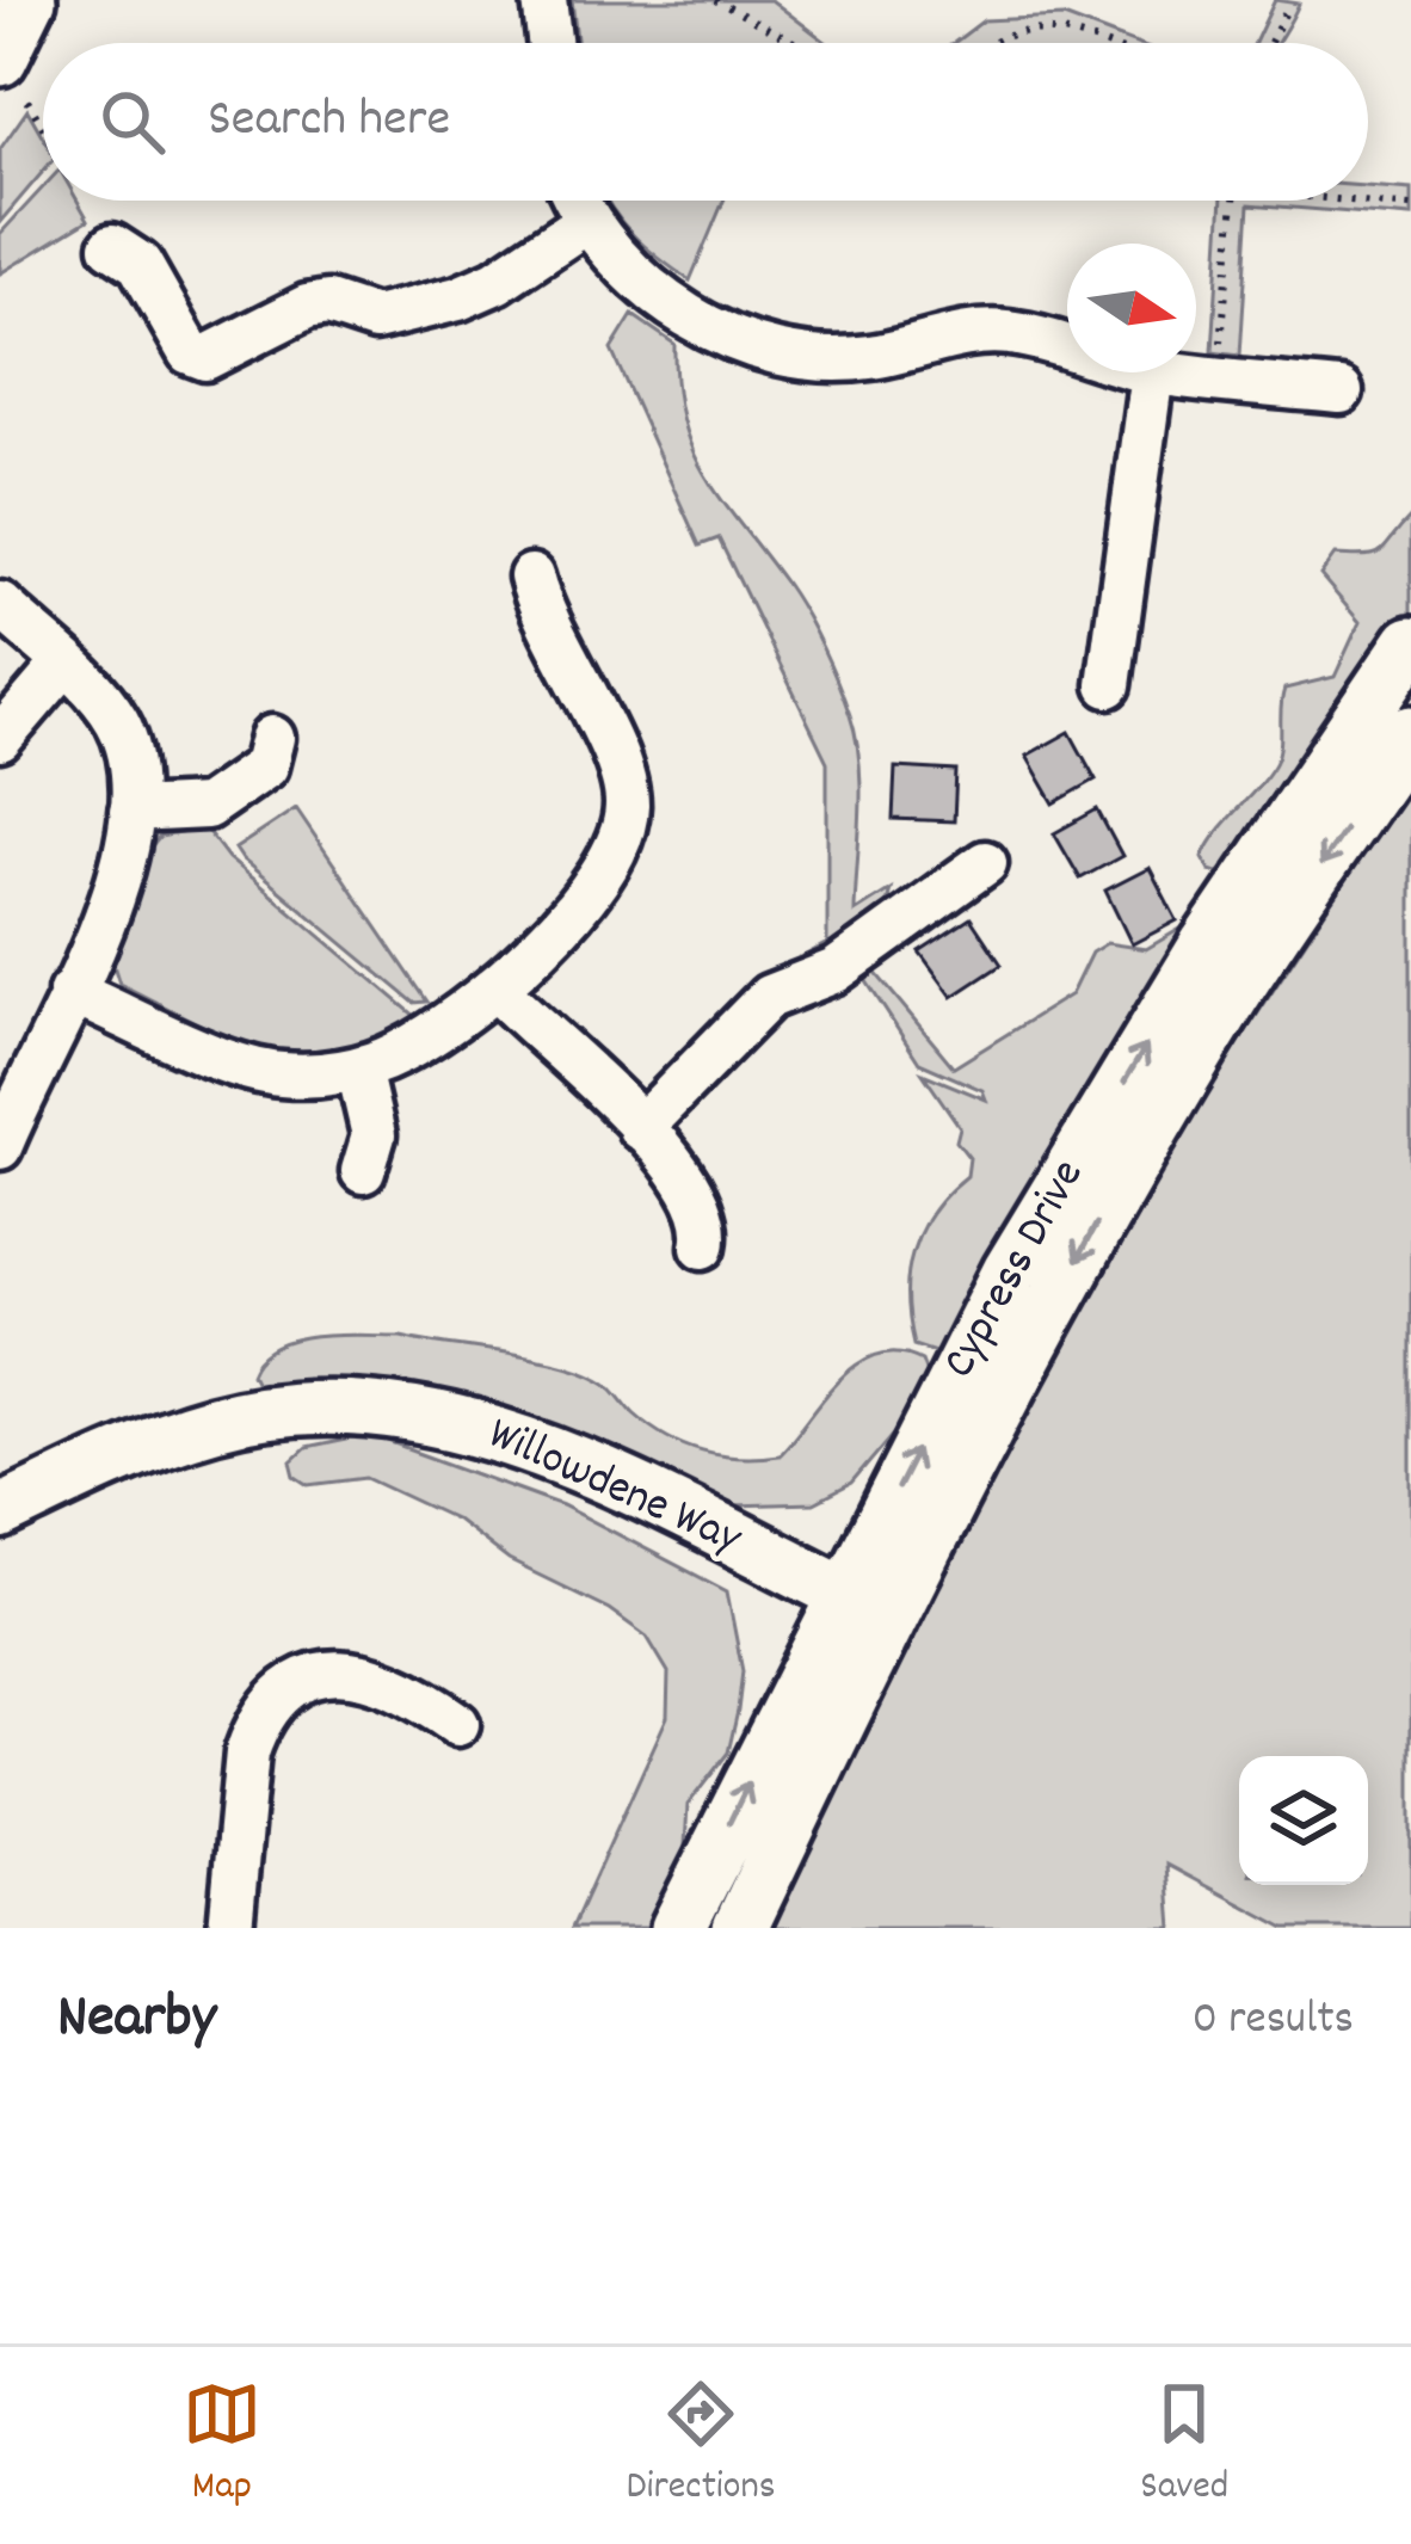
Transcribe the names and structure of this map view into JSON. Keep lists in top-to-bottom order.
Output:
{
  "streets": {
    "street": ["Cypress Drive", "Willowdene Way"]
  },
  "crossings": [
    ["Cypress Drive", "Willowdene Way"]
  ],
  "north": "right",
  "page": {
    "search": "Search here",
    "heading": ["Nearby", "0 results"],
    "nav": ["Map", "Directions", "Saved"]
  }
}
